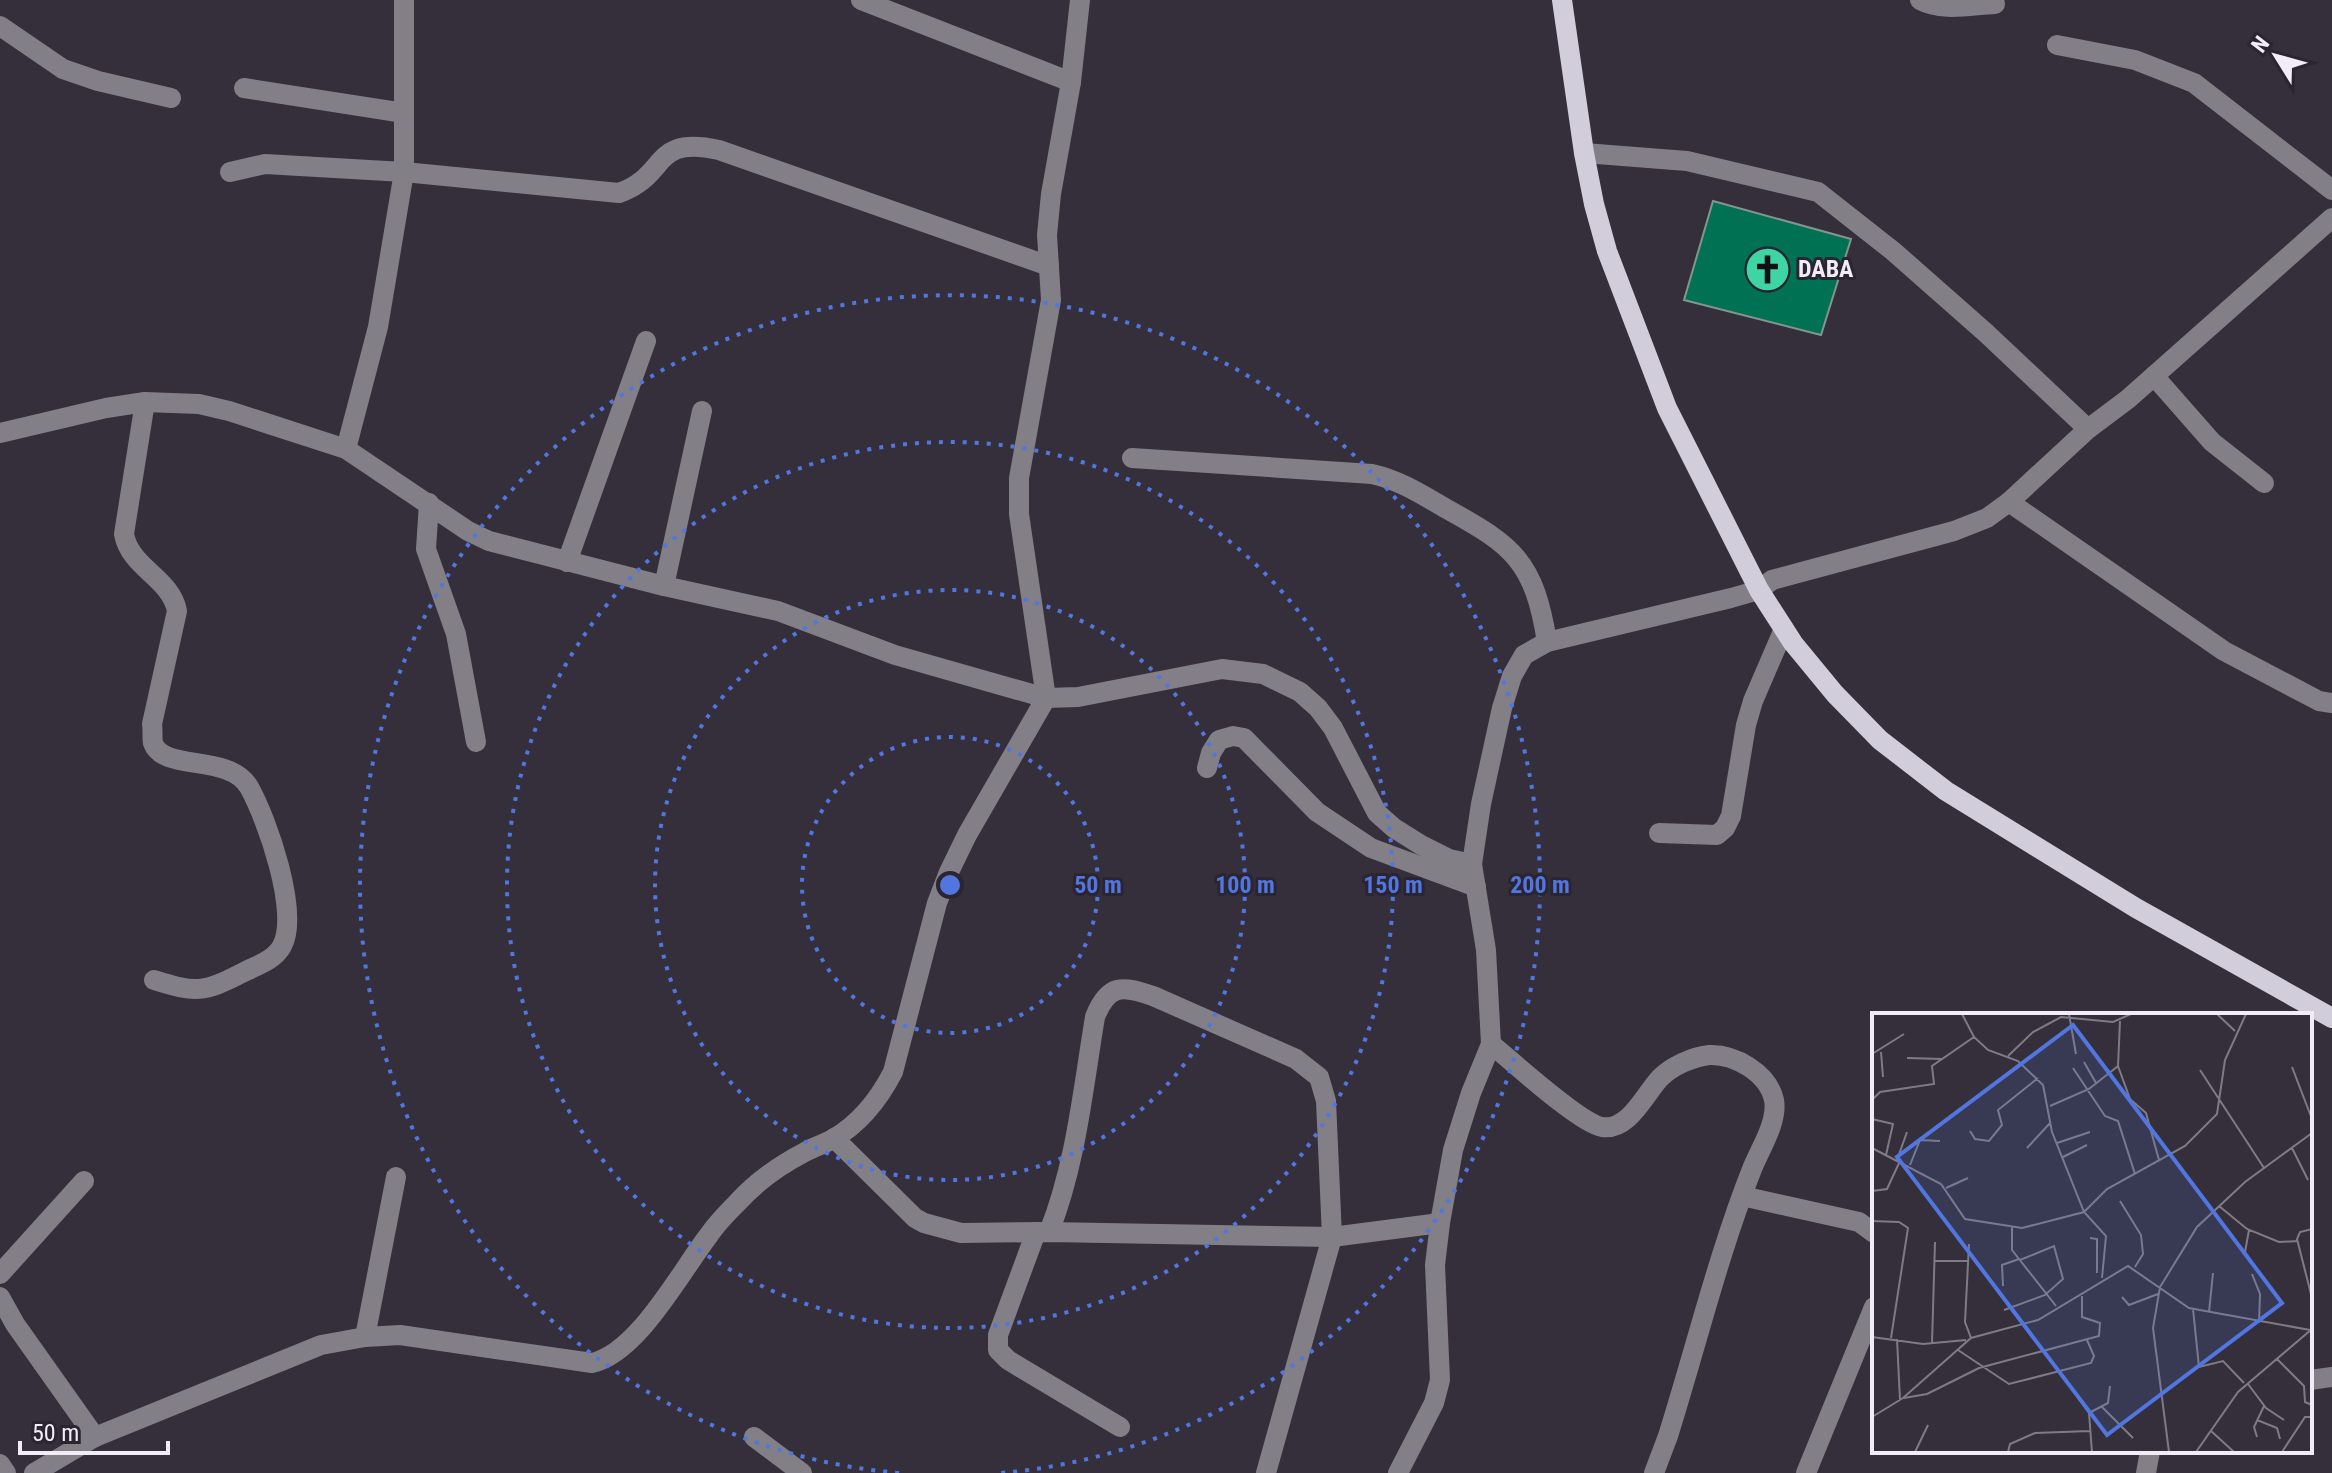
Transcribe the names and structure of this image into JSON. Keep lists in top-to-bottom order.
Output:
{
  "places": {
    "church": ["DABA"]
  },
  "scale_bar": "50 m",
  "north": "top left",
  "rings": [
    "50 m",
    "100 m",
    "150 m",
    "200 m"
  ]
}
